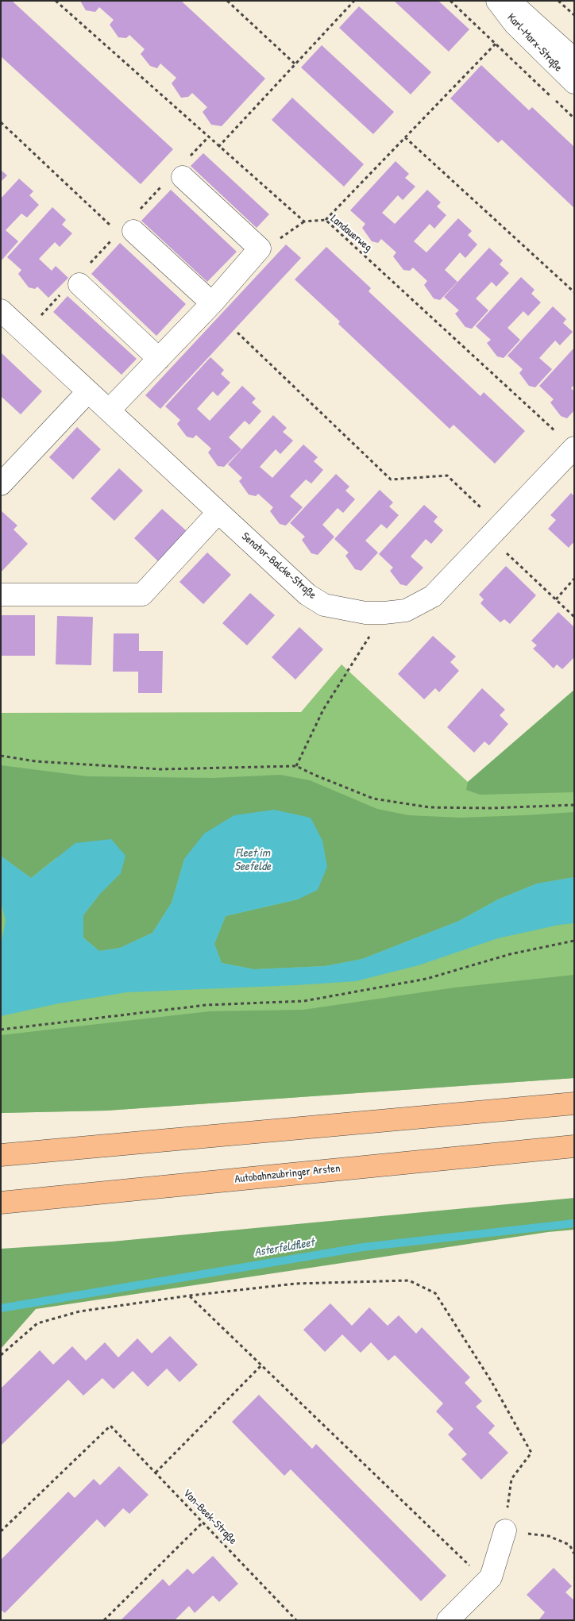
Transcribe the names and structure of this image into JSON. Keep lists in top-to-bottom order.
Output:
{
  "streets": {
    "highway": ["Autobahnzubringer Arsten"],
    "street": ["Karl-Marx-Straße", "Senator-Balcke-Straße"],
    "path": ["Landauerweg", "Van-Beek-Straße"]
  },
  "crossings": [
    ["Landauerweg", "Senator-Balcke-Straße"]
  ],
  "water": ["Fleet im Seefelde", "Asterfeldfleet"]
}
